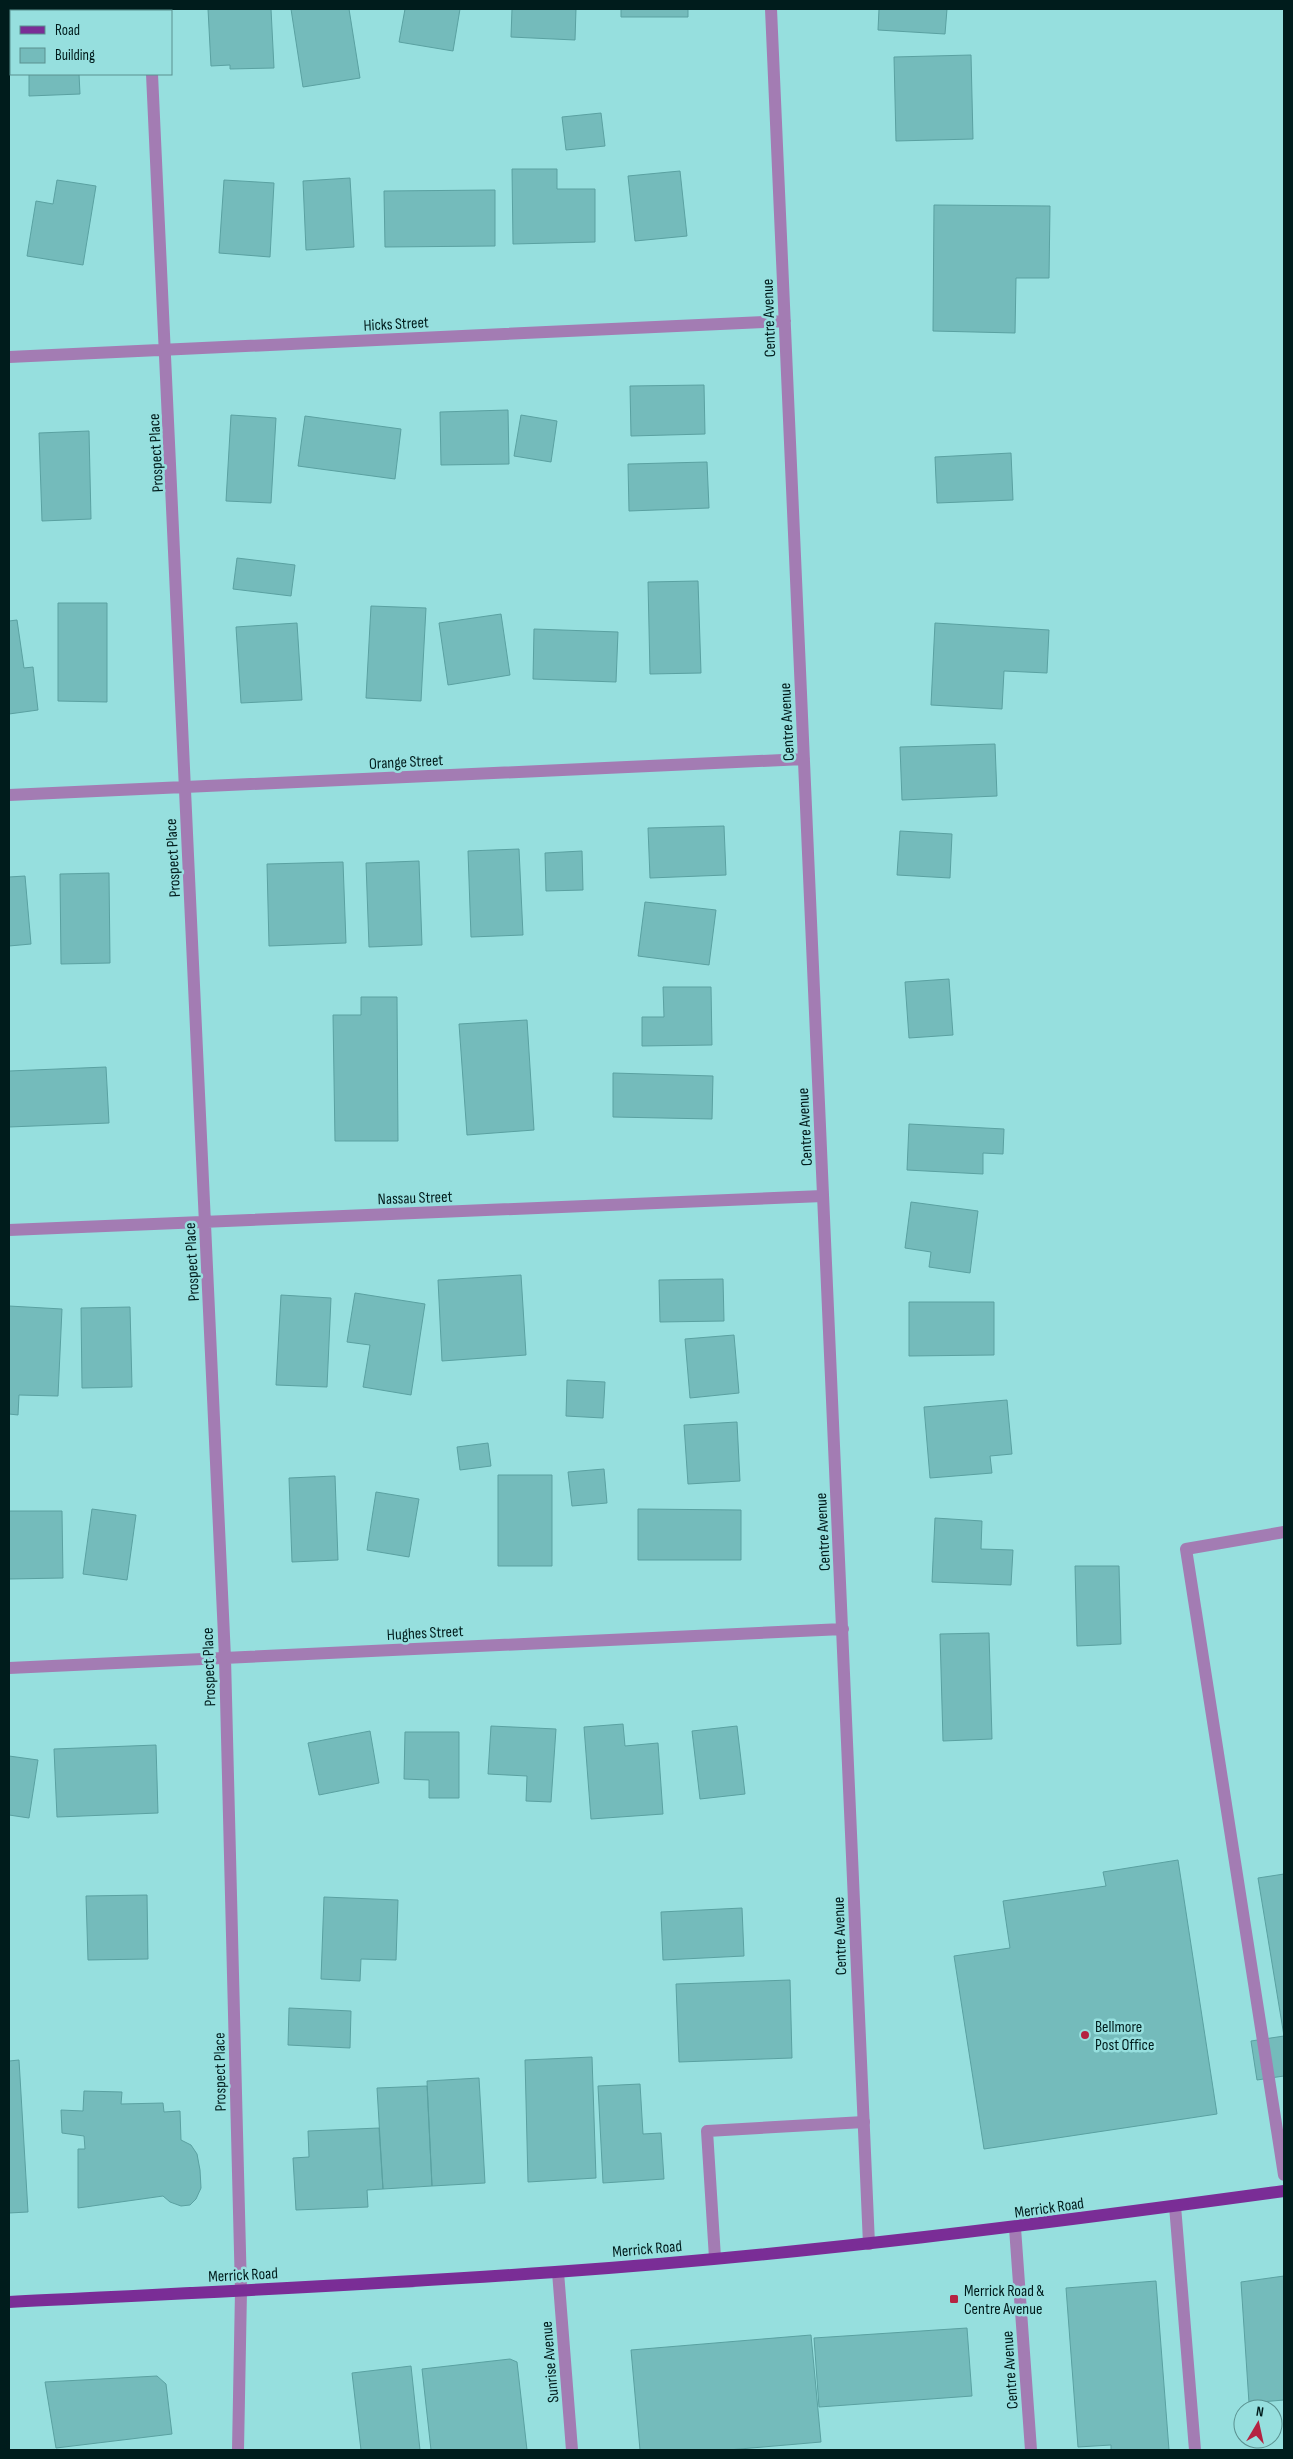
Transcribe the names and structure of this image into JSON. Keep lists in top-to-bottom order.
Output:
{
  "streets": {
    "main road": ["Merrick Road"],
    "street": [
      "Centre Avenue",
      "Hicks Street",
      "Prospect Place",
      "Orange Street",
      "Nassau Street",
      "Hughes Street",
      "Sunrise Avenue"
    ]
  },
  "crossings": [
    ["Centre Avenue", "Hicks Street"],
    ["Centre Avenue", "Orange Street"],
    ["Centre Avenue", "Nassau Street"],
    ["Centre Avenue", "Hughes Street"],
    ["Centre Avenue", "Merrick Road"],
    ["Hicks Street", "Prospect Place"],
    ["Prospect Place", "Orange Street"],
    ["Prospect Place", "Nassau Street"],
    ["Prospect Place", "Hughes Street"],
    ["Prospect Place", "Merrick Road"],
    ["Merrick Road", "Sunrise Avenue"]
  ],
  "places": {
    "other": ["Bellmore Post Office"],
    "transit": ["Merrick Road & Centre Avenue"]
  },
  "legend": ["Road", "Building"],
  "north": "top"
}
